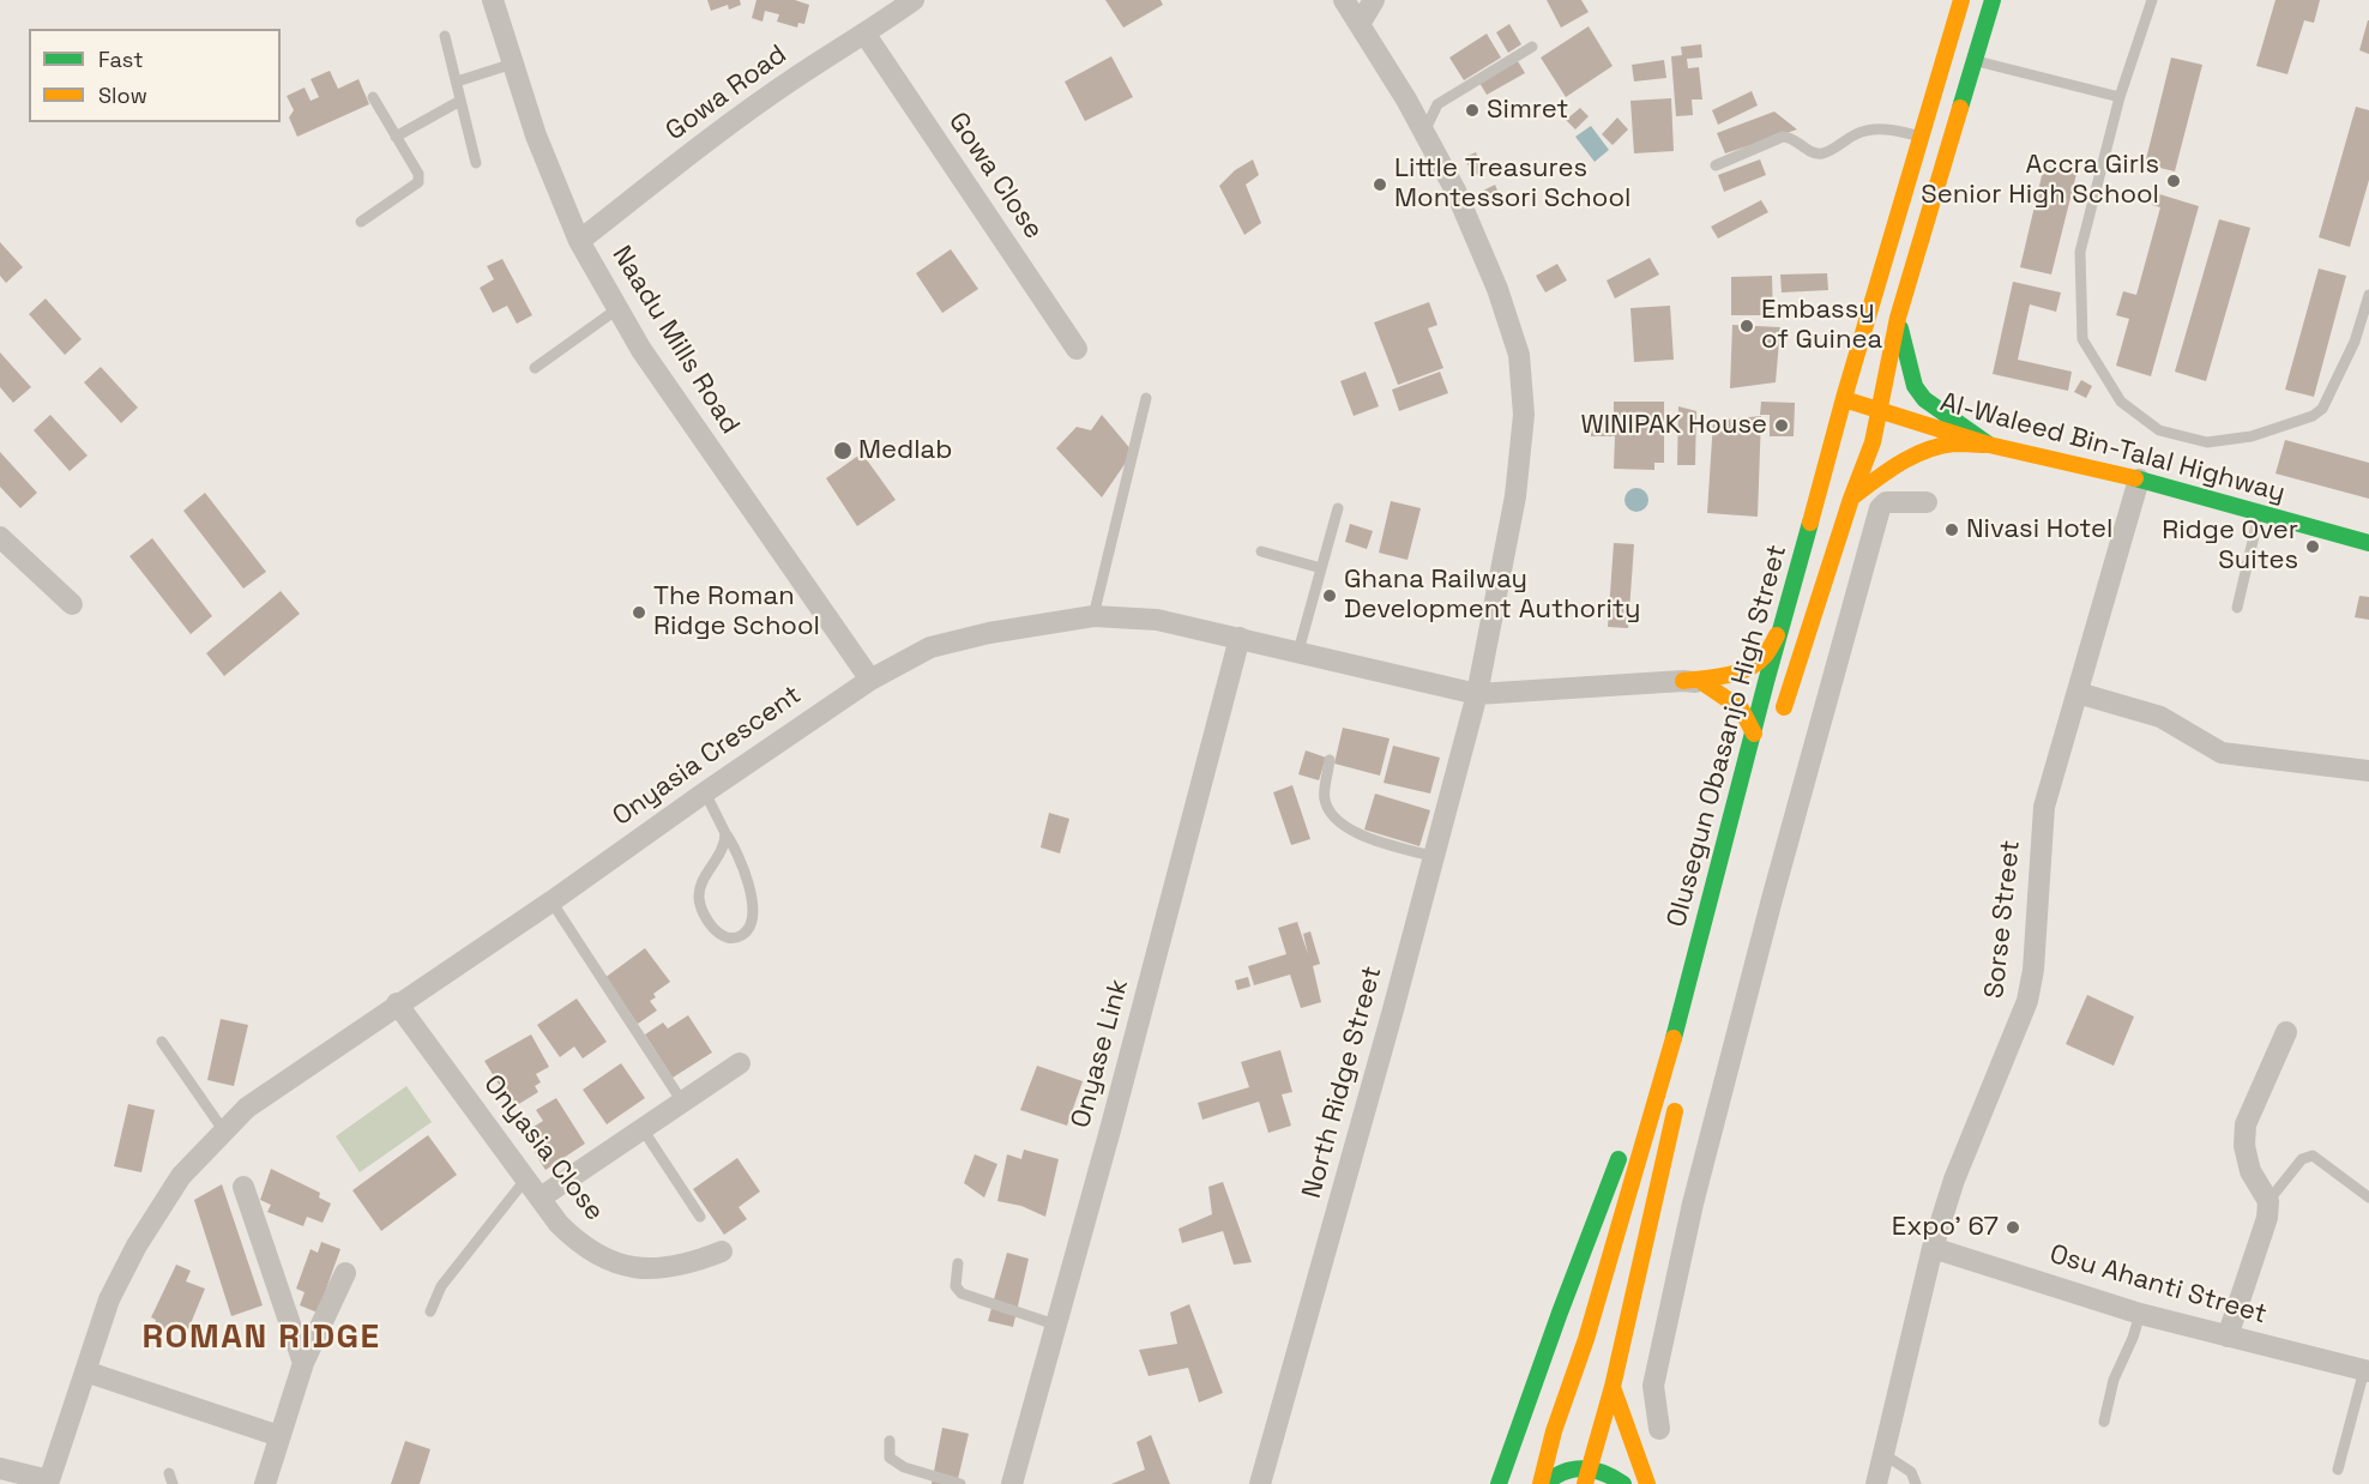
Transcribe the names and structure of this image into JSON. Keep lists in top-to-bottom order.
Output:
{
  "streets": {
    "main road": ["Al-Waleed Bin-Talal Highway", "Olusegun Obasanjo High Street"],
    "street": [
      "Gowa Road",
      "Gowa Close",
      "Naadu Mills Road",
      "Onyasia Crescent",
      "Sorse Street",
      "Onyase Link",
      "North Ridge Street",
      "Onyasia Close",
      "Osu Ahanti Street"
    ]
  },
  "crossings": [
    ["Gowa Road", "Gowa Close"],
    ["Gowa Road", "Naadu Mills Road"],
    ["Naadu Mills Road", "Onyasia Crescent"],
    ["Al-Waleed Bin-Talal Highway", "Olusegun Obasanjo High Street"],
    ["Al-Waleed Bin-Talal Highway", "Sorse Street"],
    ["Olusegun Obasanjo High Street", "Onyasia Crescent"],
    ["Onyasia Crescent", "Onyase Link"],
    ["Onyasia Crescent", "North Ridge Street"],
    ["Onyasia Crescent", "Onyasia Close"],
    ["Sorse Street", "Osu Ahanti Street"]
  ],
  "districts": ["ROMAN RIDGE"],
  "places": [
    "Simret",
    "Accra Girls Senior High School",
    "Little Treasures Montessori School",
    "Embassy of Guinea",
    "WINIPAK House",
    "Medlab",
    "Nivasi Hotel",
    "Ridge Over Suites",
    "Ghana Railway Development Authority",
    "The Roman Ridge School",
    "Expo' 67"
  ],
  "legend": ["Fast", "Slow"]
}
